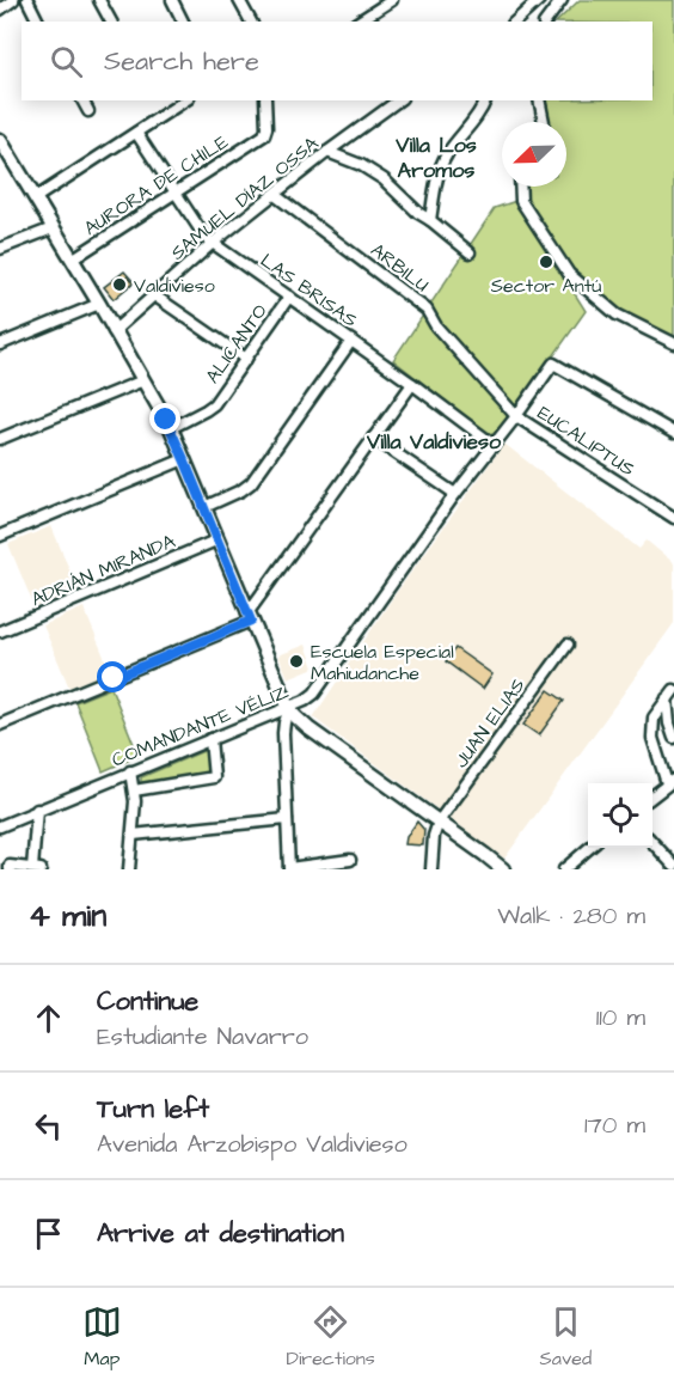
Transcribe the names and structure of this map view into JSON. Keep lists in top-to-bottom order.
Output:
{
  "streets": {
    "street": [
      "AURORA DE CHILE",
      "SAMUEL DÍAZ OSSA",
      "ARBILU",
      "LAS BRISAS",
      "ALICANTO",
      "EUCALIPTUS",
      "ADRIÁN MIRANDA",
      "JUAN ELIAS",
      "COMANDANTE VÉLIZ"
    ]
  },
  "crossings": [
    ["AURORA DE CHILE", "LAS BRISAS"],
    ["SAMUEL DÍAZ OSSA", "ARBILU"],
    ["SAMUEL DÍAZ OSSA", "LAS BRISAS"],
    ["ARBILU", "EUCALIPTUS"],
    ["ARBILU", "COMANDANTE VÉLIZ"],
    ["LAS BRISAS", "ALICANTO"],
    ["LAS BRISAS", "COMANDANTE VÉLIZ"],
    ["EUCALIPTUS", "COMANDANTE VÉLIZ"]
  ],
  "districts": ["Villa Los Aromos", "Villa Valdivieso"],
  "places": ["Sector Antú", "Valdivieso", "Escuela Especial Mahiudanche"],
  "north": "bottom left",
  "page": {
    "search": "Search here",
    "heading": ["4 min", "Walk · 280 m"],
    "list": [
      ["Continue", "Estudiante Navarro", "110 m"],
      ["Turn left", "Avenida Arzobispo Valdivieso", "170 m"],
      "Arrive at destination"
    ],
    "nav": ["Map", "Directions", "Saved"]
  }
}
